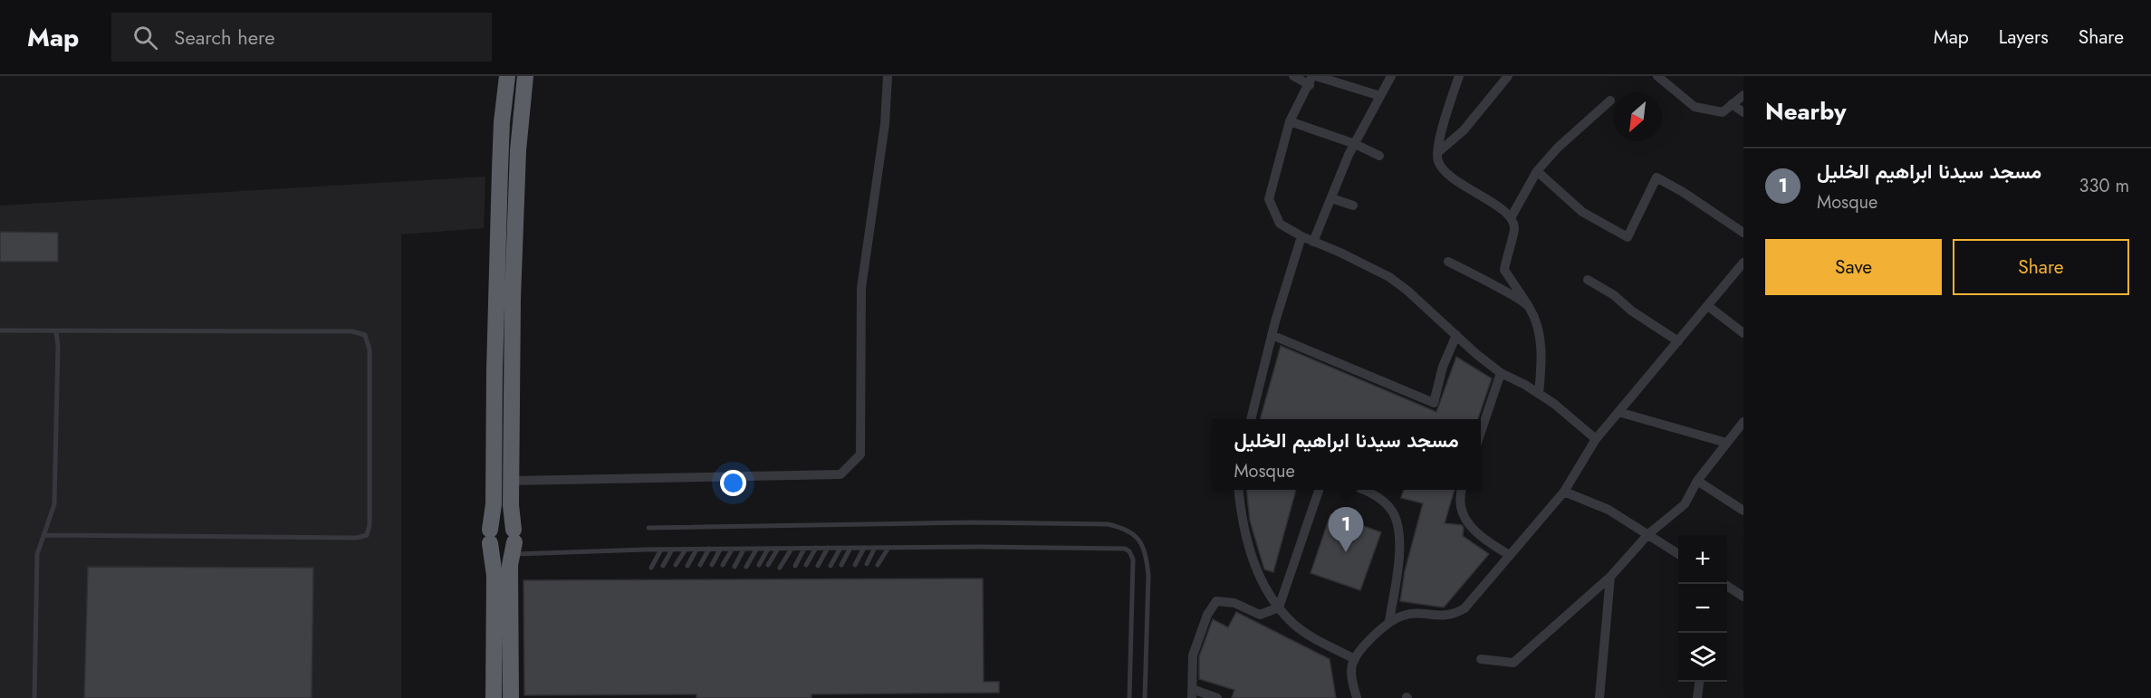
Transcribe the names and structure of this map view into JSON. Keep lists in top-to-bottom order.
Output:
{
  "north": "bottom left",
  "page": {
    "header": "Map",
    "search": "Search here",
    "nav": ["Map", "Layers", "Share"],
    "heading": "Nearby",
    "list": [
      {
        "mark": "1",
        "name": "مسجد سيدنا ابراهيم الخليل",
        "note": "Mosque",
        "value": "330 m"
      }
    ],
    "buttons": ["Save", "Share"],
    "popup": ["مسجد سيدنا ابراهيم الخليل", "Mosque"],
    "pins": "1",
    "map_buttons": ["+", "−"]
  }
}
